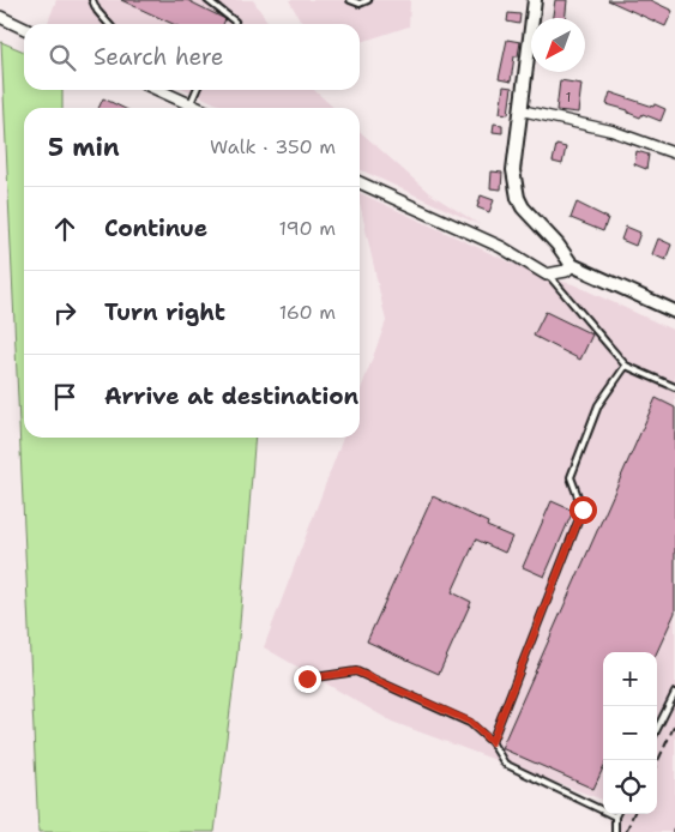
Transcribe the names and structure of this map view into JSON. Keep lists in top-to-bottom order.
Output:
{
  "house_numbers": ["1"],
  "north": "bottom left",
  "page": {
    "search": "Search here",
    "heading": ["5 min", "Walk · 350 m"],
    "list": [
      ["Continue", "190 m"],
      ["Turn right", "160 m"],
      "Arrive at destination"
    ],
    "map_buttons": ["+", "−"]
  }
}
